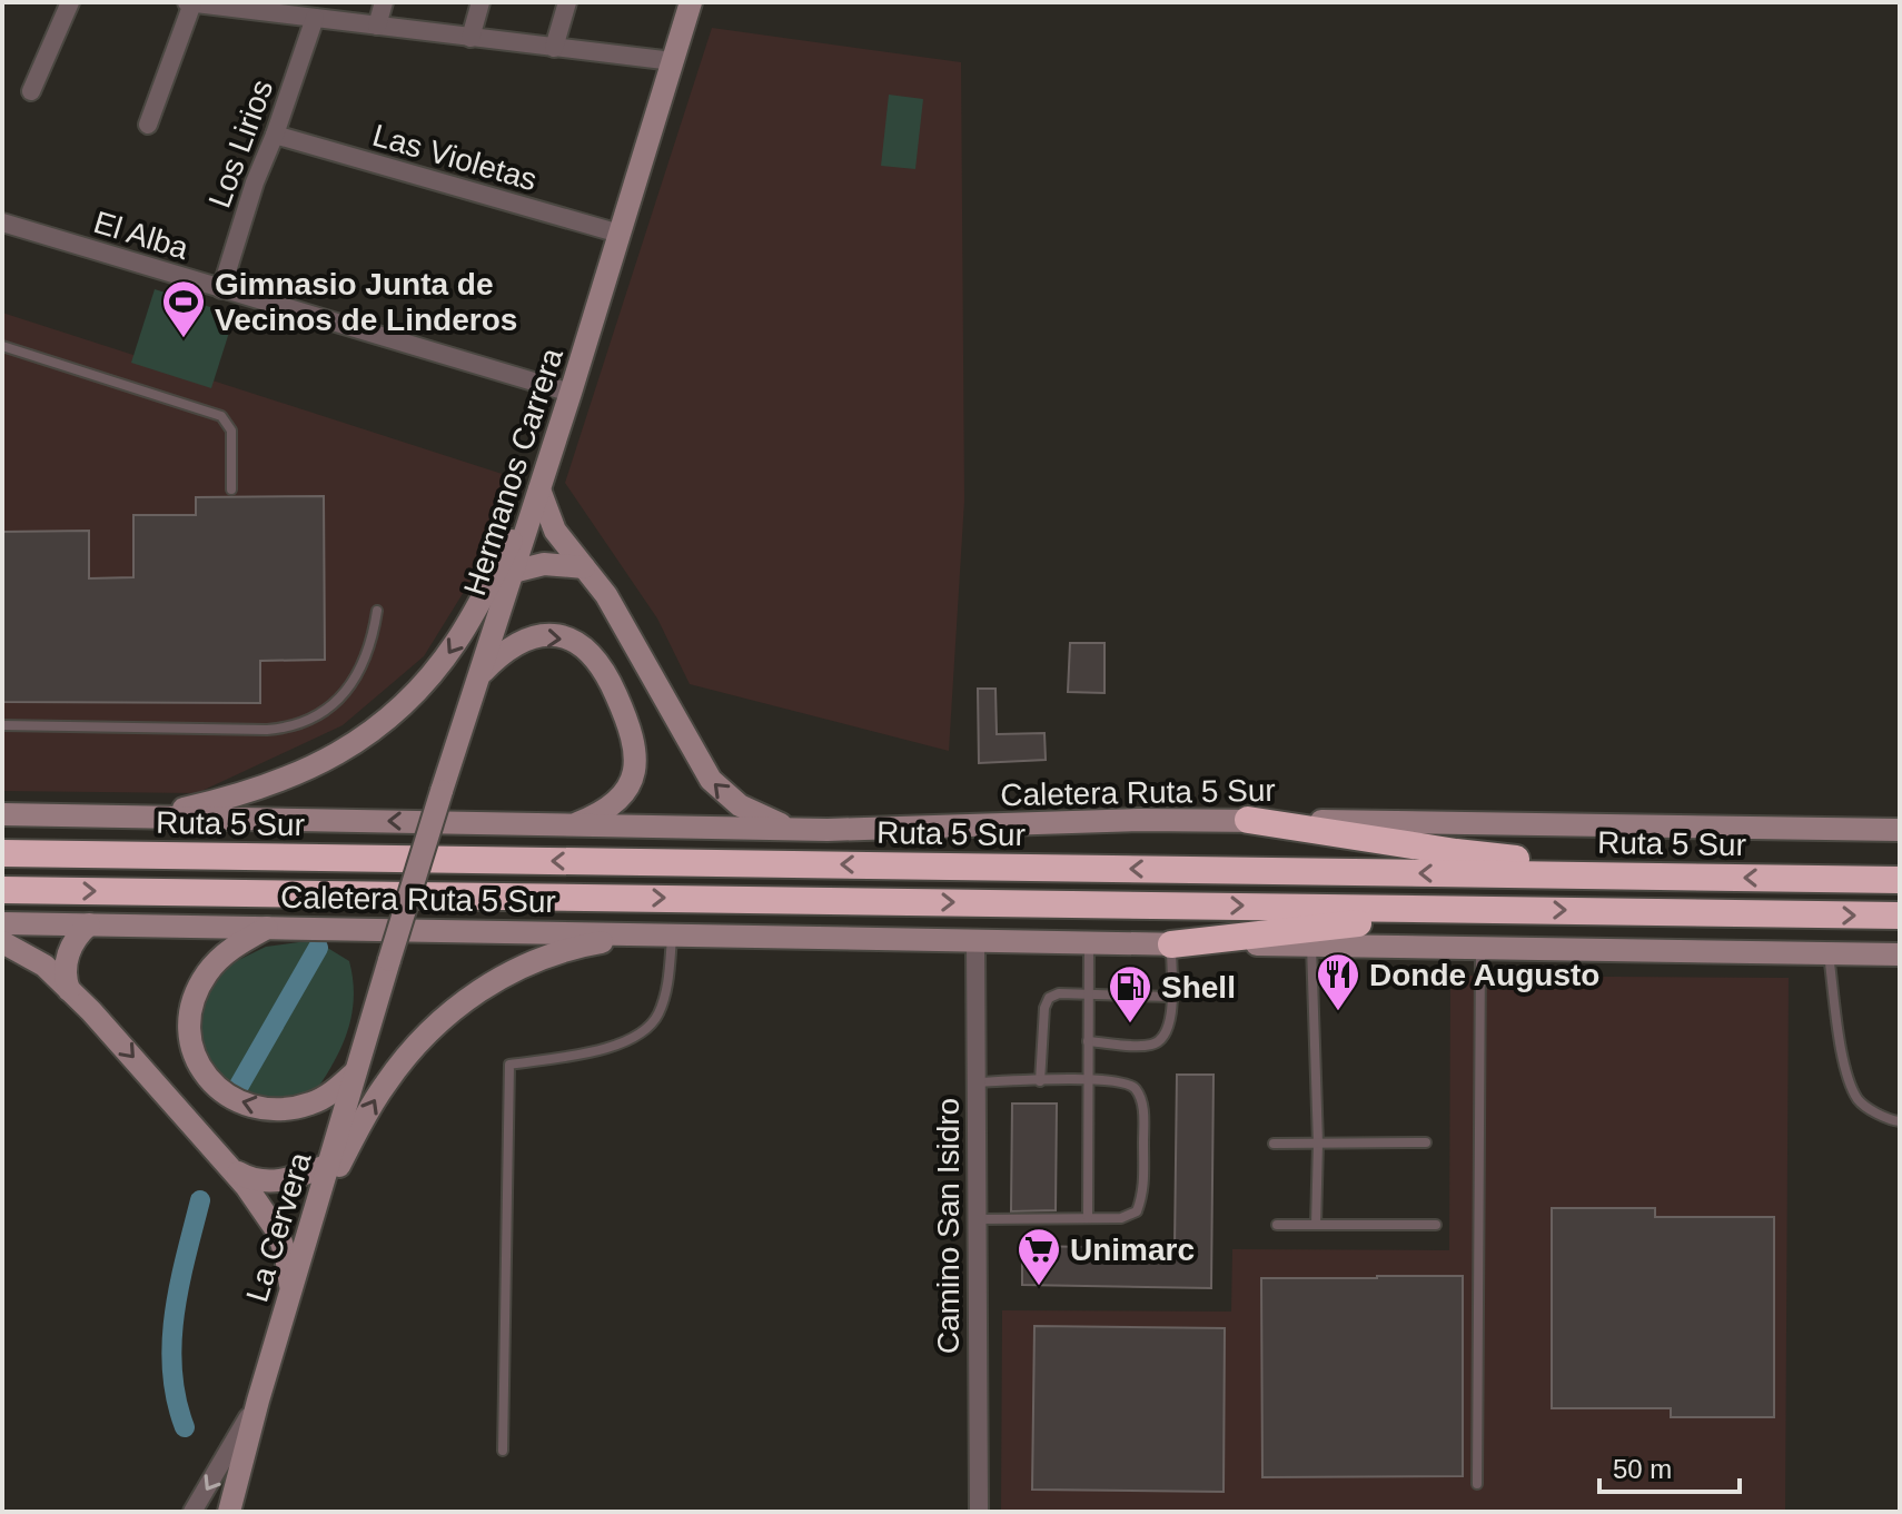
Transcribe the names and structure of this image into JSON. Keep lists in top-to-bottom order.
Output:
{
  "streets": {
    "highway": ["Ruta 5 Sur"],
    "main road": ["Hermanos Carrera", "Caletera Ruta 5 Sur", "La Cervera"],
    "street": [
      "Los Lirios",
      "Las Violetas",
      "El Alba",
      "Camino San Isidro"
    ]
  },
  "crossings": [
    ["Los Lirios", "Las Violetas"],
    ["Los Lirios", "El Alba"],
    ["Las Violetas", "Hermanos Carrera"],
    ["El Alba", "Hermanos Carrera"],
    ["Hermanos Carrera", "La Cervera"],
    ["Caletera Ruta 5 Sur", "Camino San Isidro"]
  ],
  "places": {
    "sports": ["Gimnasio Junta de Vecinos de Linderos"],
    "restaurant": ["Donde Augusto"],
    "fuel station": ["Shell"],
    "supermarket": ["Unimarc"]
  },
  "scale_bar": "50 m"
}
